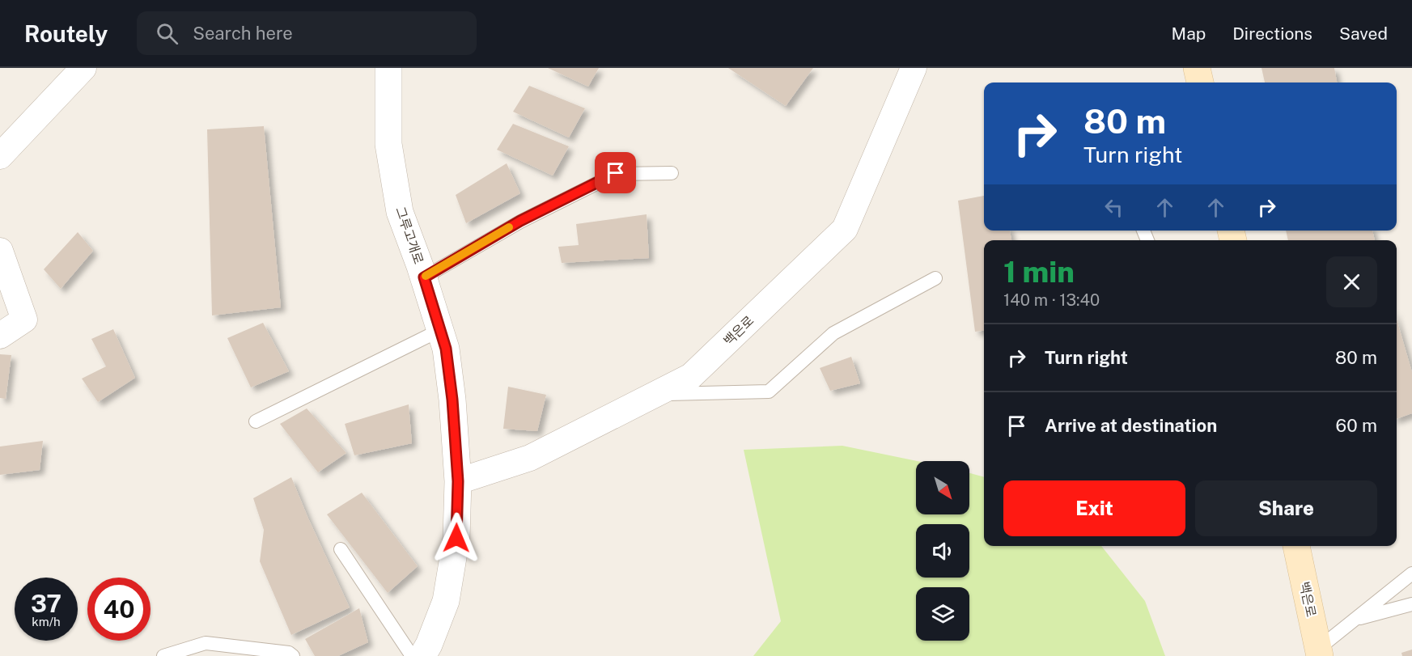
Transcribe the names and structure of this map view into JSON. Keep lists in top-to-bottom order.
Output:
{
  "streets": {
    "main road": ["백은로"],
    "street": ["그루고개로"]
  },
  "crossings": [
    ["그루고개로", "백은로"]
  ],
  "north": "bottom right",
  "page": {
    "header": "Routely",
    "search": "Search here",
    "nav": ["Map", "Directions", "Saved"],
    "turn": ["80 m", "Turn right"],
    "heading": ["1 min", "140 m · 13:40"],
    "list": [
      {
        "name": "Turn right",
        "value": "80 m"
      },
      {
        "name": "Arrive at destination",
        "value": "60 m"
      }
    ],
    "buttons": ["Exit", "Share"],
    "speed": "37 km/h",
    "limit": "40"
  }
}
